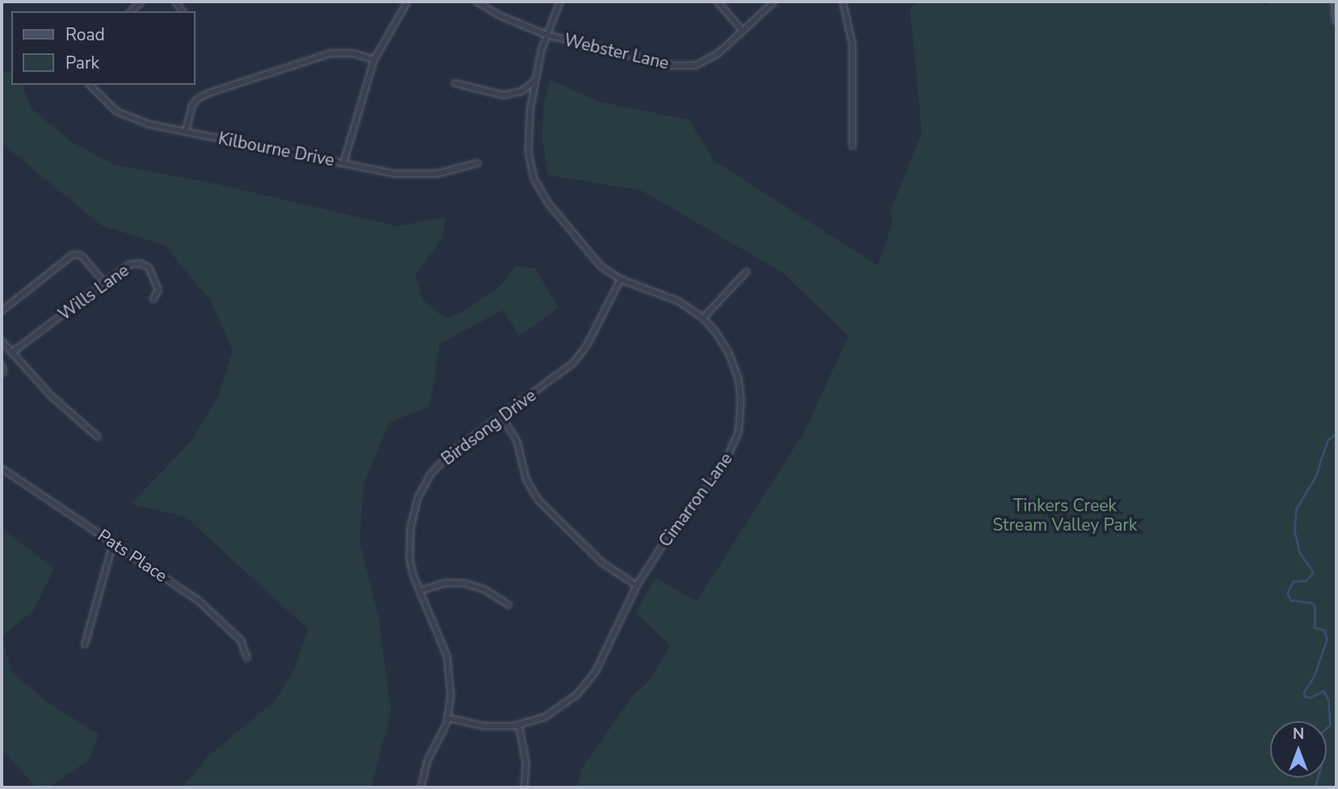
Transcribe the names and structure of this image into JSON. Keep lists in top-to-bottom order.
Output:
{
  "streets": {
    "street": [
      "Webster Lane",
      "Kilbourne Drive",
      "Wills Lane",
      "Birdsong Drive",
      "Cimarron Lane",
      "Pats Place"
    ]
  },
  "crossings": [
    ["Webster Lane", "Cimarron Lane"],
    ["Birdsong Drive", "Cimarron Lane"]
  ],
  "parks": ["Tinkers Creek Stream Valley Park"],
  "legend": ["Road", "Park"],
  "north": "top"
}
